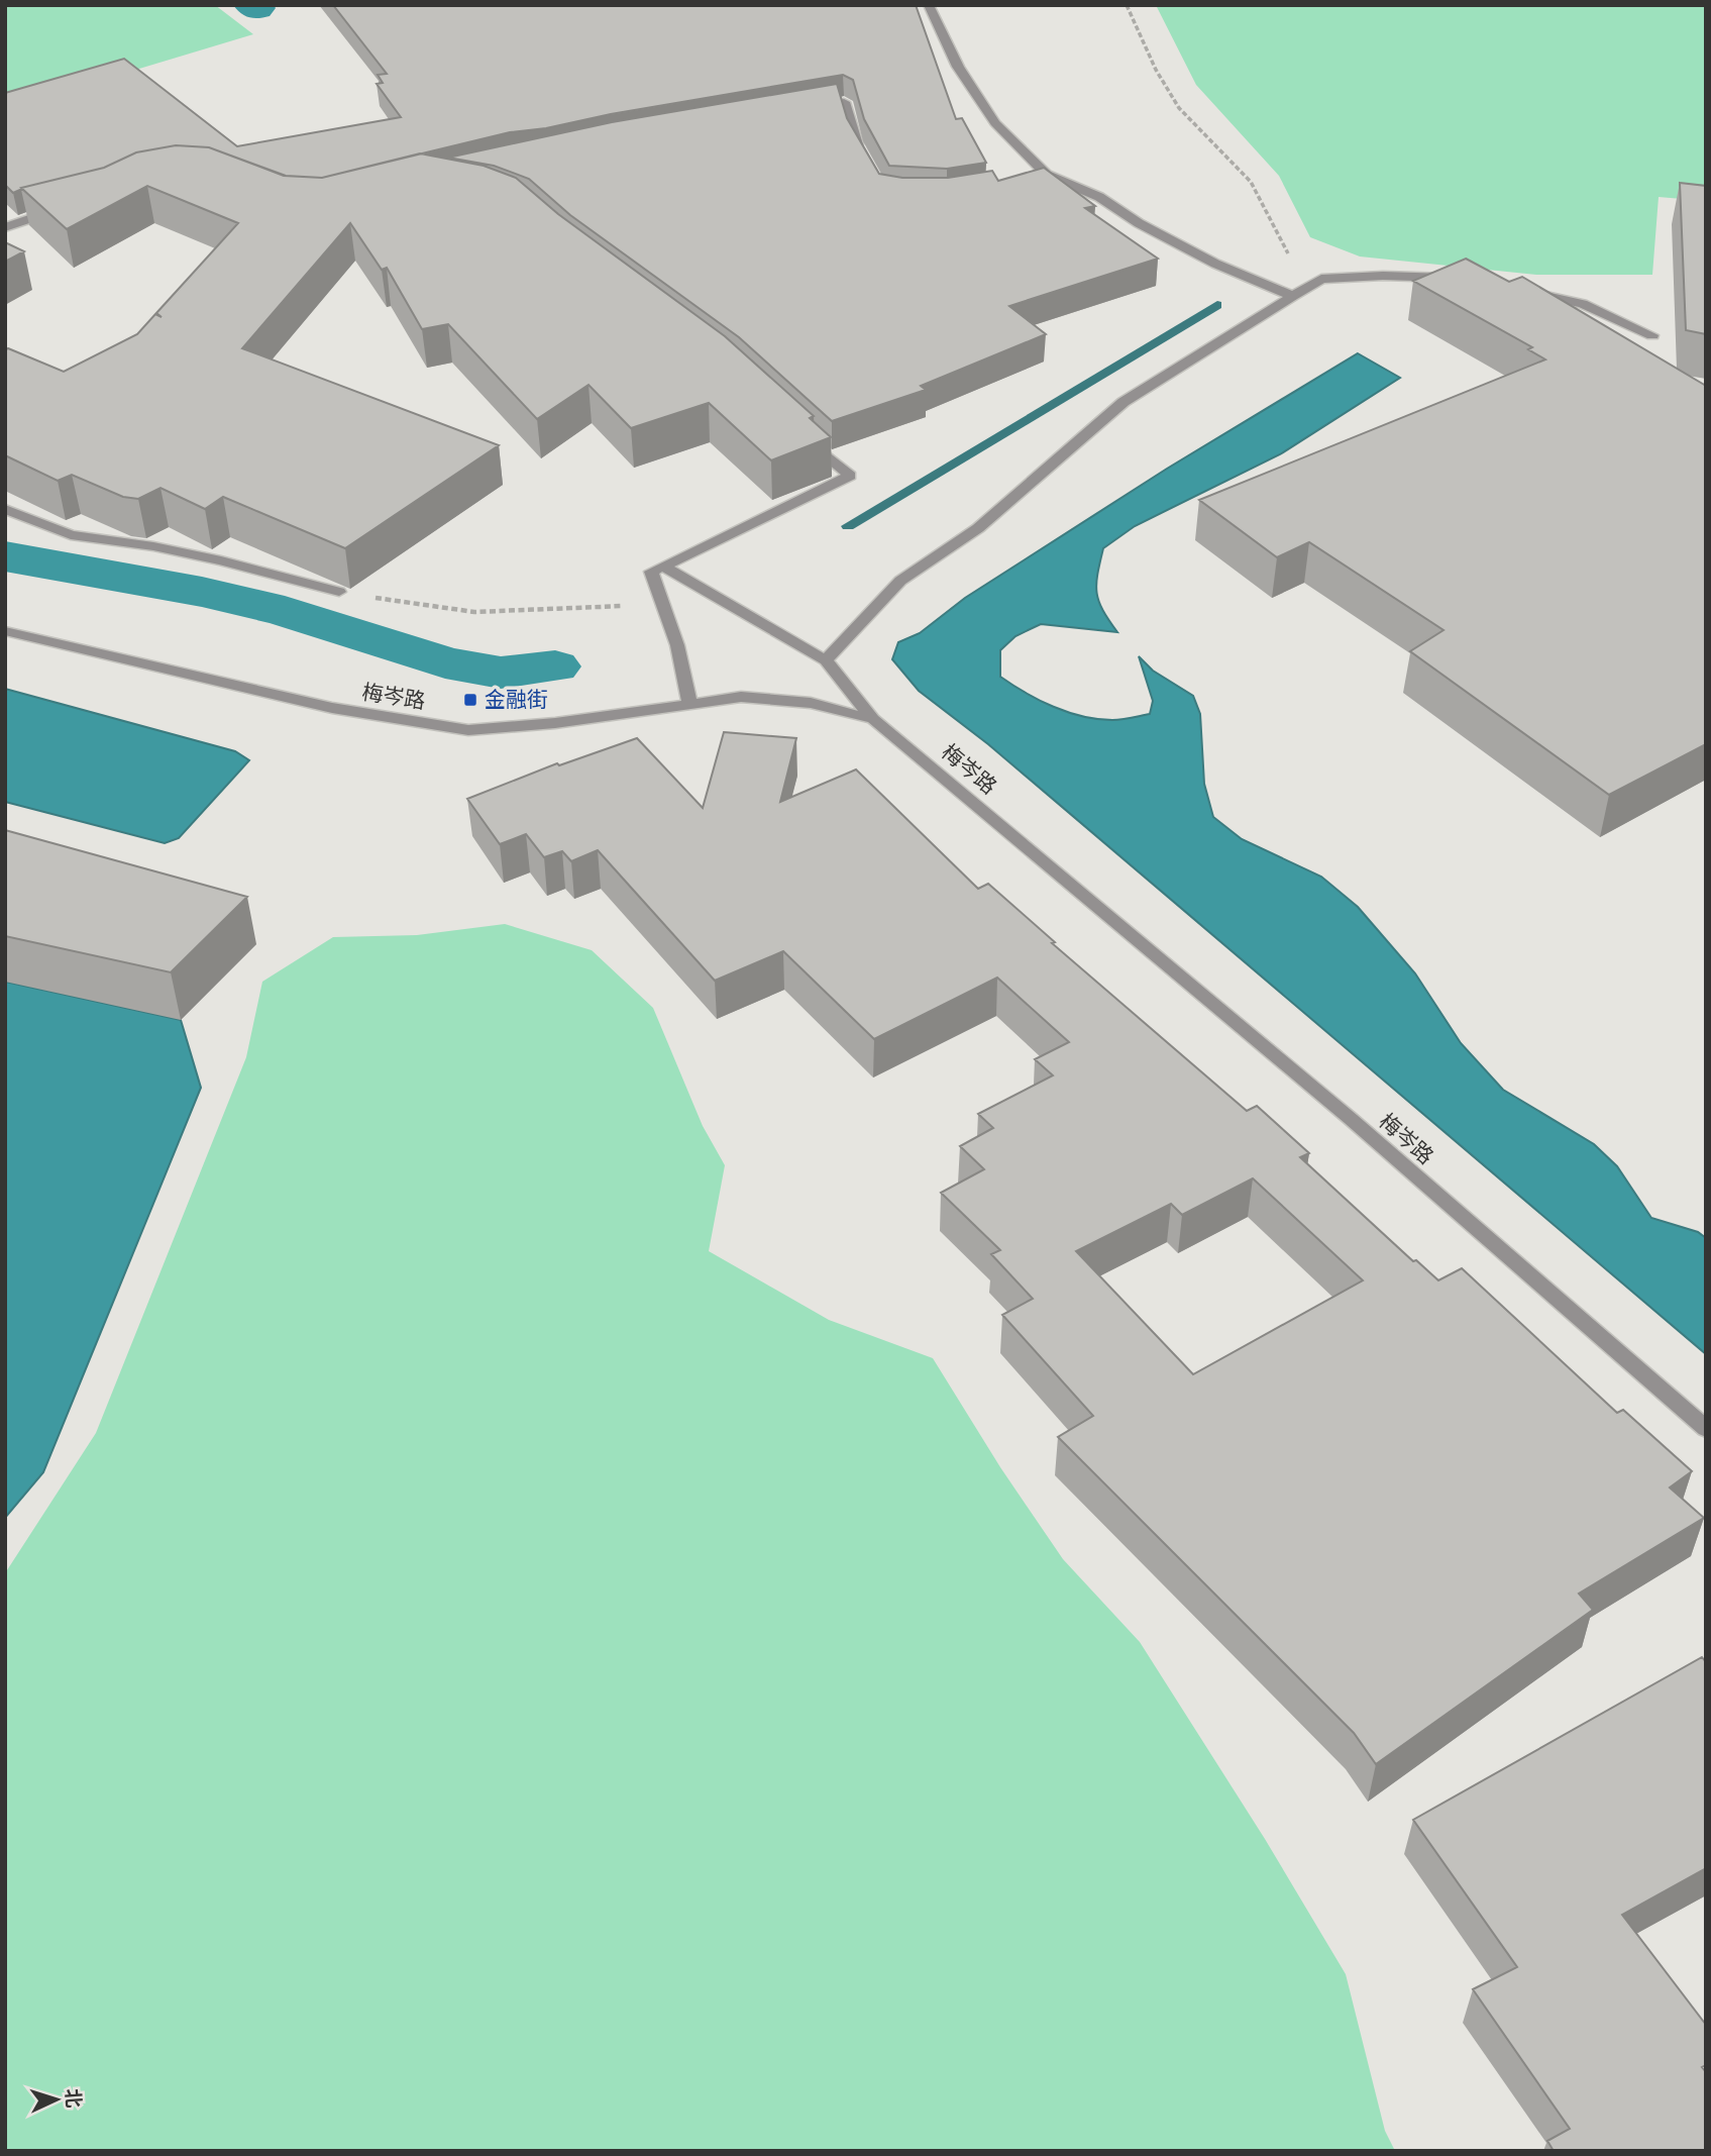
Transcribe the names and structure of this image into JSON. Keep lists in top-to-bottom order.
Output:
{
  "streets": {
    "street": ["梅岑路"]
  },
  "places": {
    "transit": ["金融街"]
  },
  "north": "right"
}
